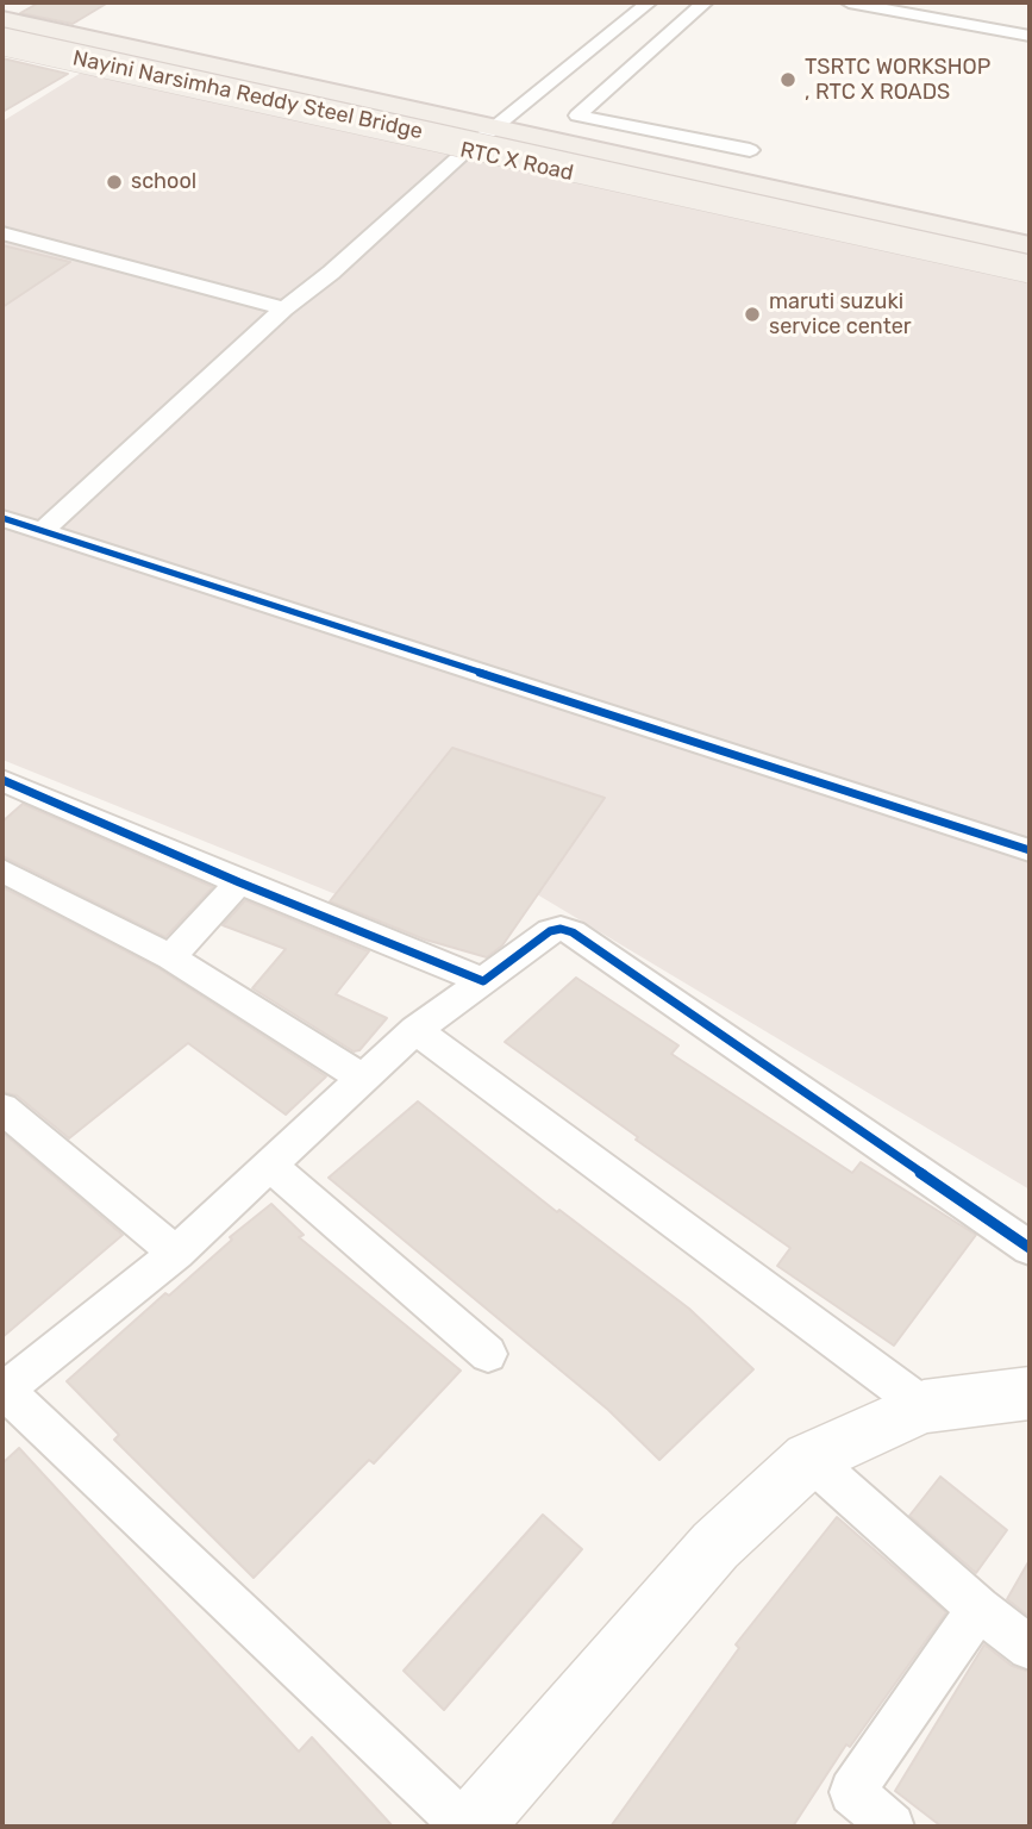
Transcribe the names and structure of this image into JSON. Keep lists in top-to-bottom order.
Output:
{
  "streets": {
    "main road": ["Nayini Narsimha Reddy Steel Bridge", "RTC X Road"]
  },
  "crossings": [
    ["Nayini Narsimha Reddy Steel Bridge", "RTC X Road"]
  ],
  "places": ["TSRTC WORKSHOP , RTC X ROADS", "school", "maruti suzuki service center"]
}
